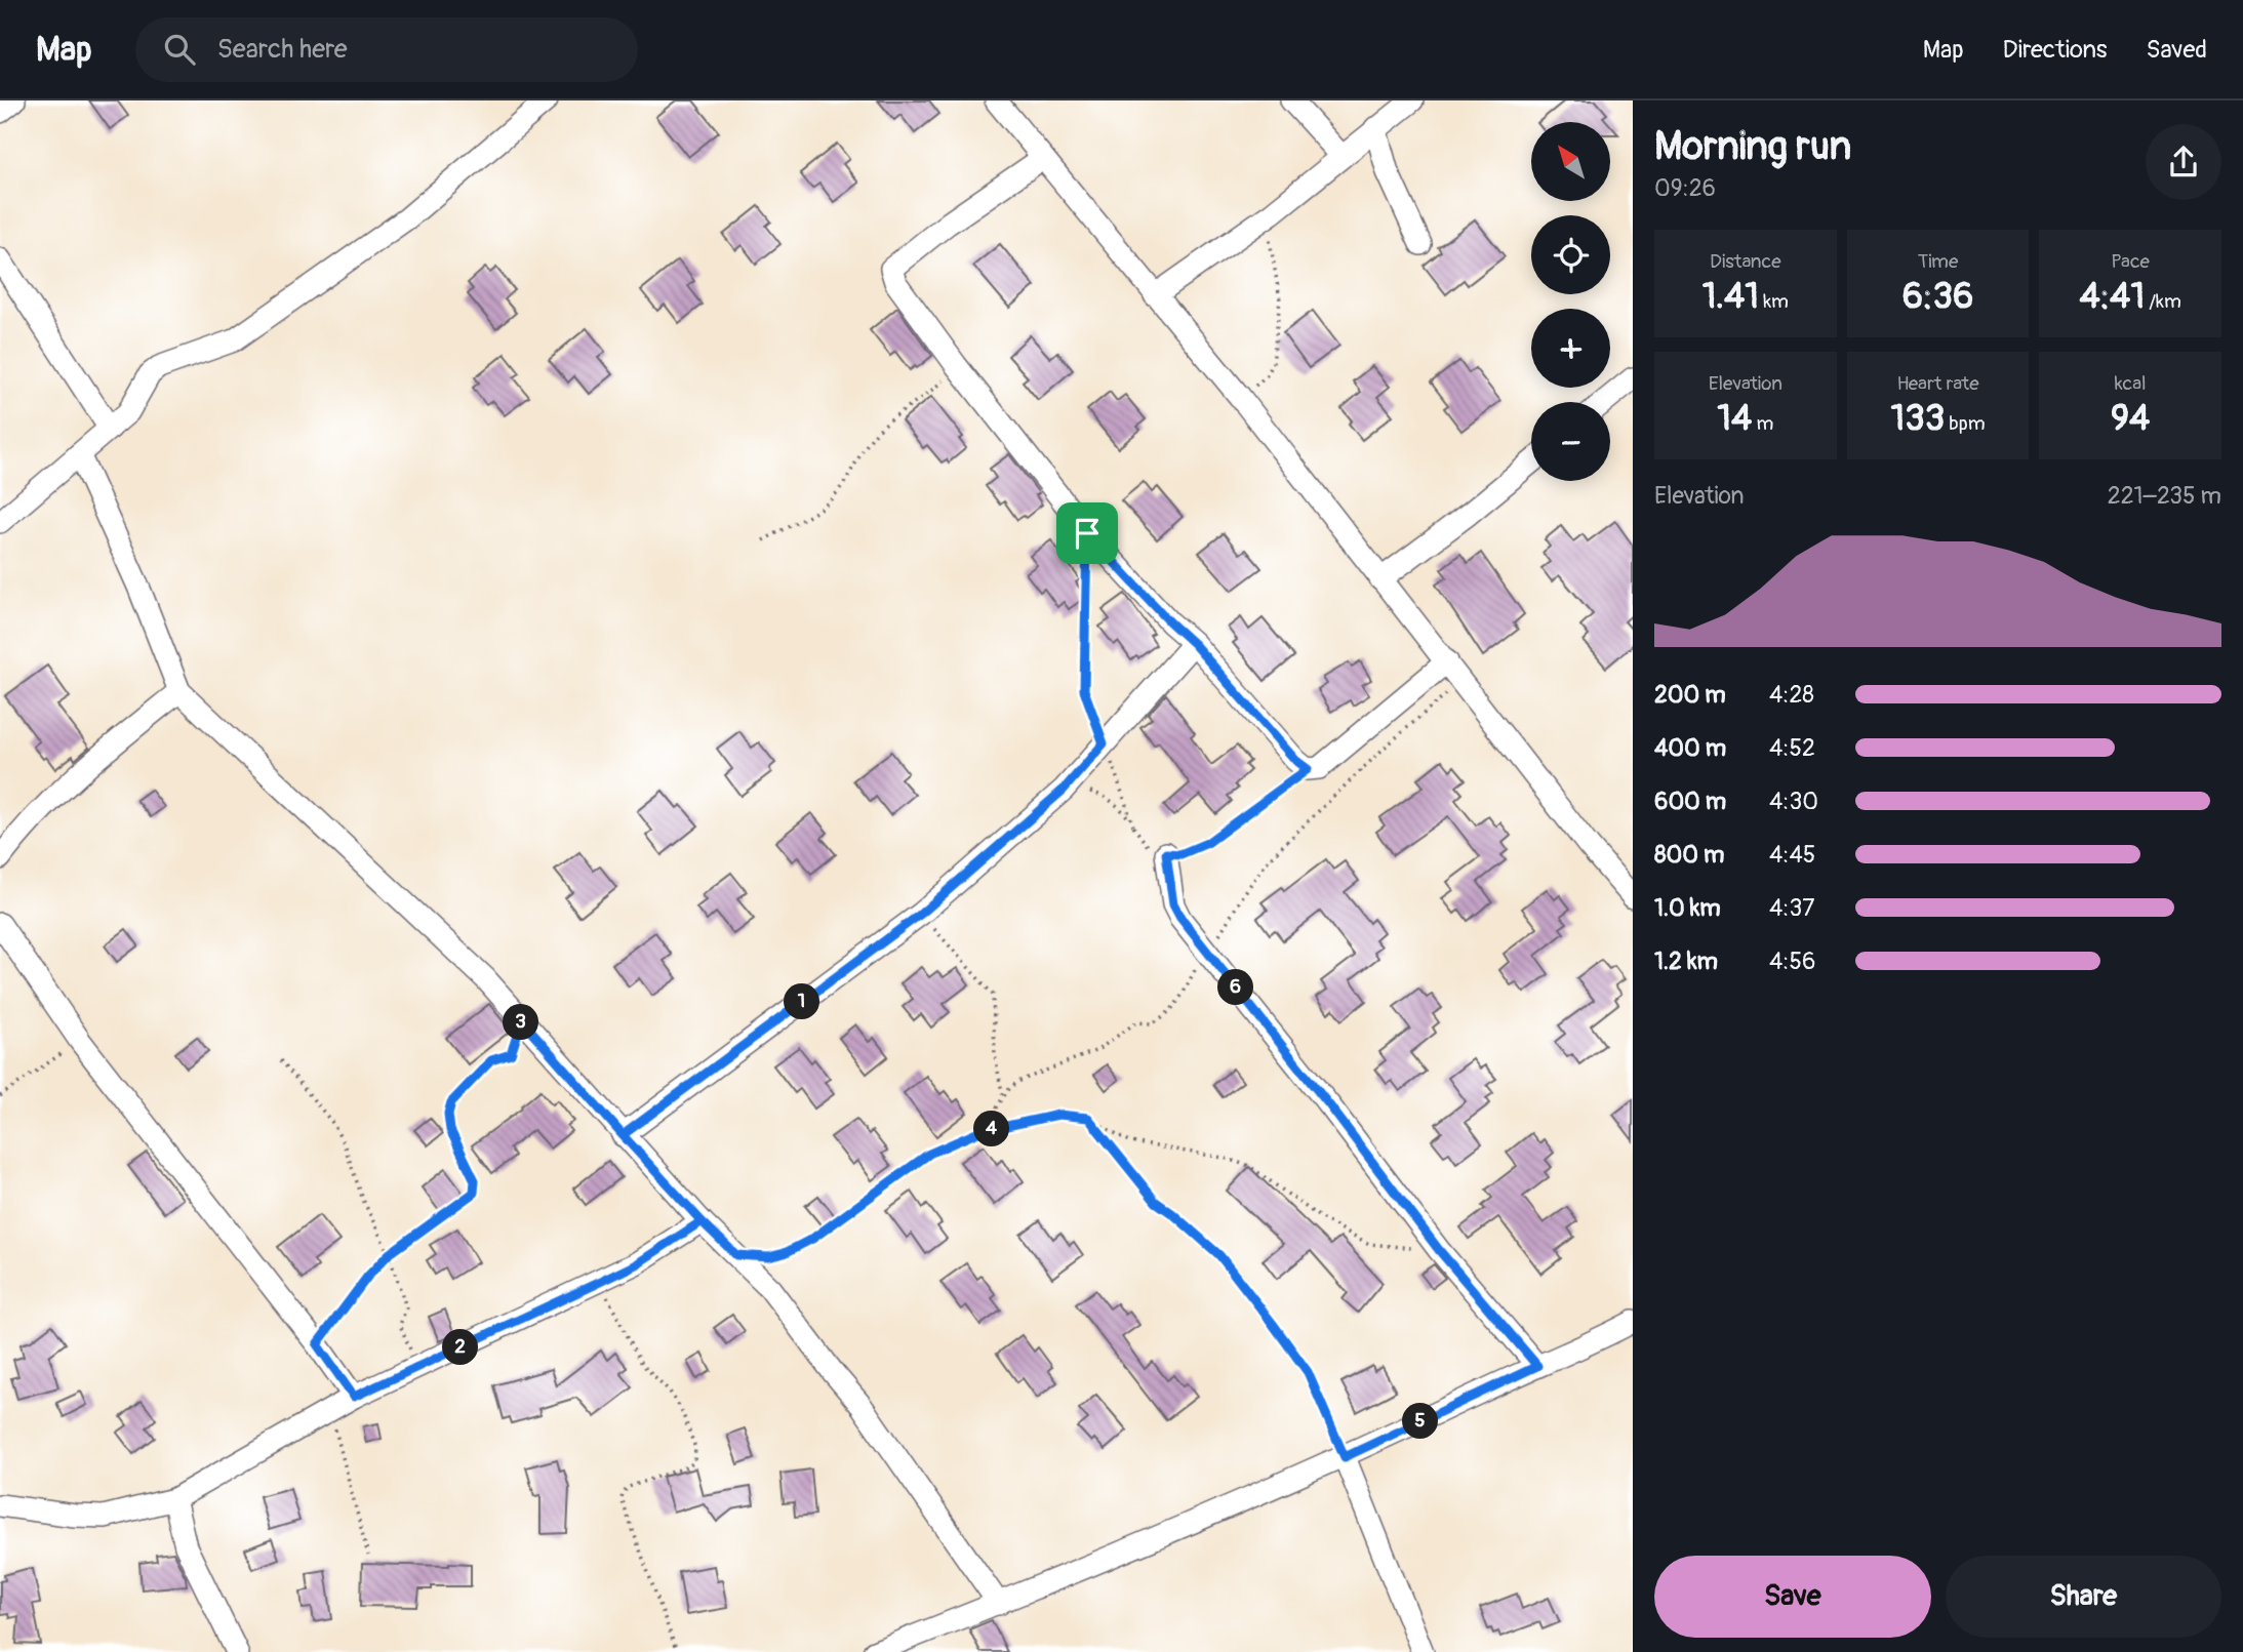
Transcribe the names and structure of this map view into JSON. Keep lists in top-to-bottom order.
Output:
{
  "north": "top left",
  "page": {
    "header": "Map",
    "search": "Search here",
    "nav": ["Map", "Directions", "Saved"],
    "heading": ["Morning run", "09:26"],
    "map_buttons": ["+", "−"],
    "stats": [
      ["Distance", "1.41 km"],
      ["Time", "6:36"],
      ["Pace", "4:41 /km"],
      ["Elevation", "14 m"],
      ["Heart rate", "133 bpm"],
      ["kcal", "94"]
    ],
    "chart": ["Elevation", "221–235 m"],
    "list": [
      {
        "name": "200 m",
        "note": "4:28"
      },
      {
        "name": "400 m",
        "note": "4:52"
      },
      {
        "name": "600 m",
        "note": "4:30"
      },
      {
        "name": "800 m",
        "note": "4:45"
      },
      {
        "name": "1.0 km",
        "note": "4:37"
      },
      {
        "name": "1.2 km",
        "note": "4:56"
      }
    ],
    "pins": [
      "6",
      "1",
      "3",
      "4",
      "2",
      "5"
    ],
    "buttons": ["Save", "Share"]
  }
}
